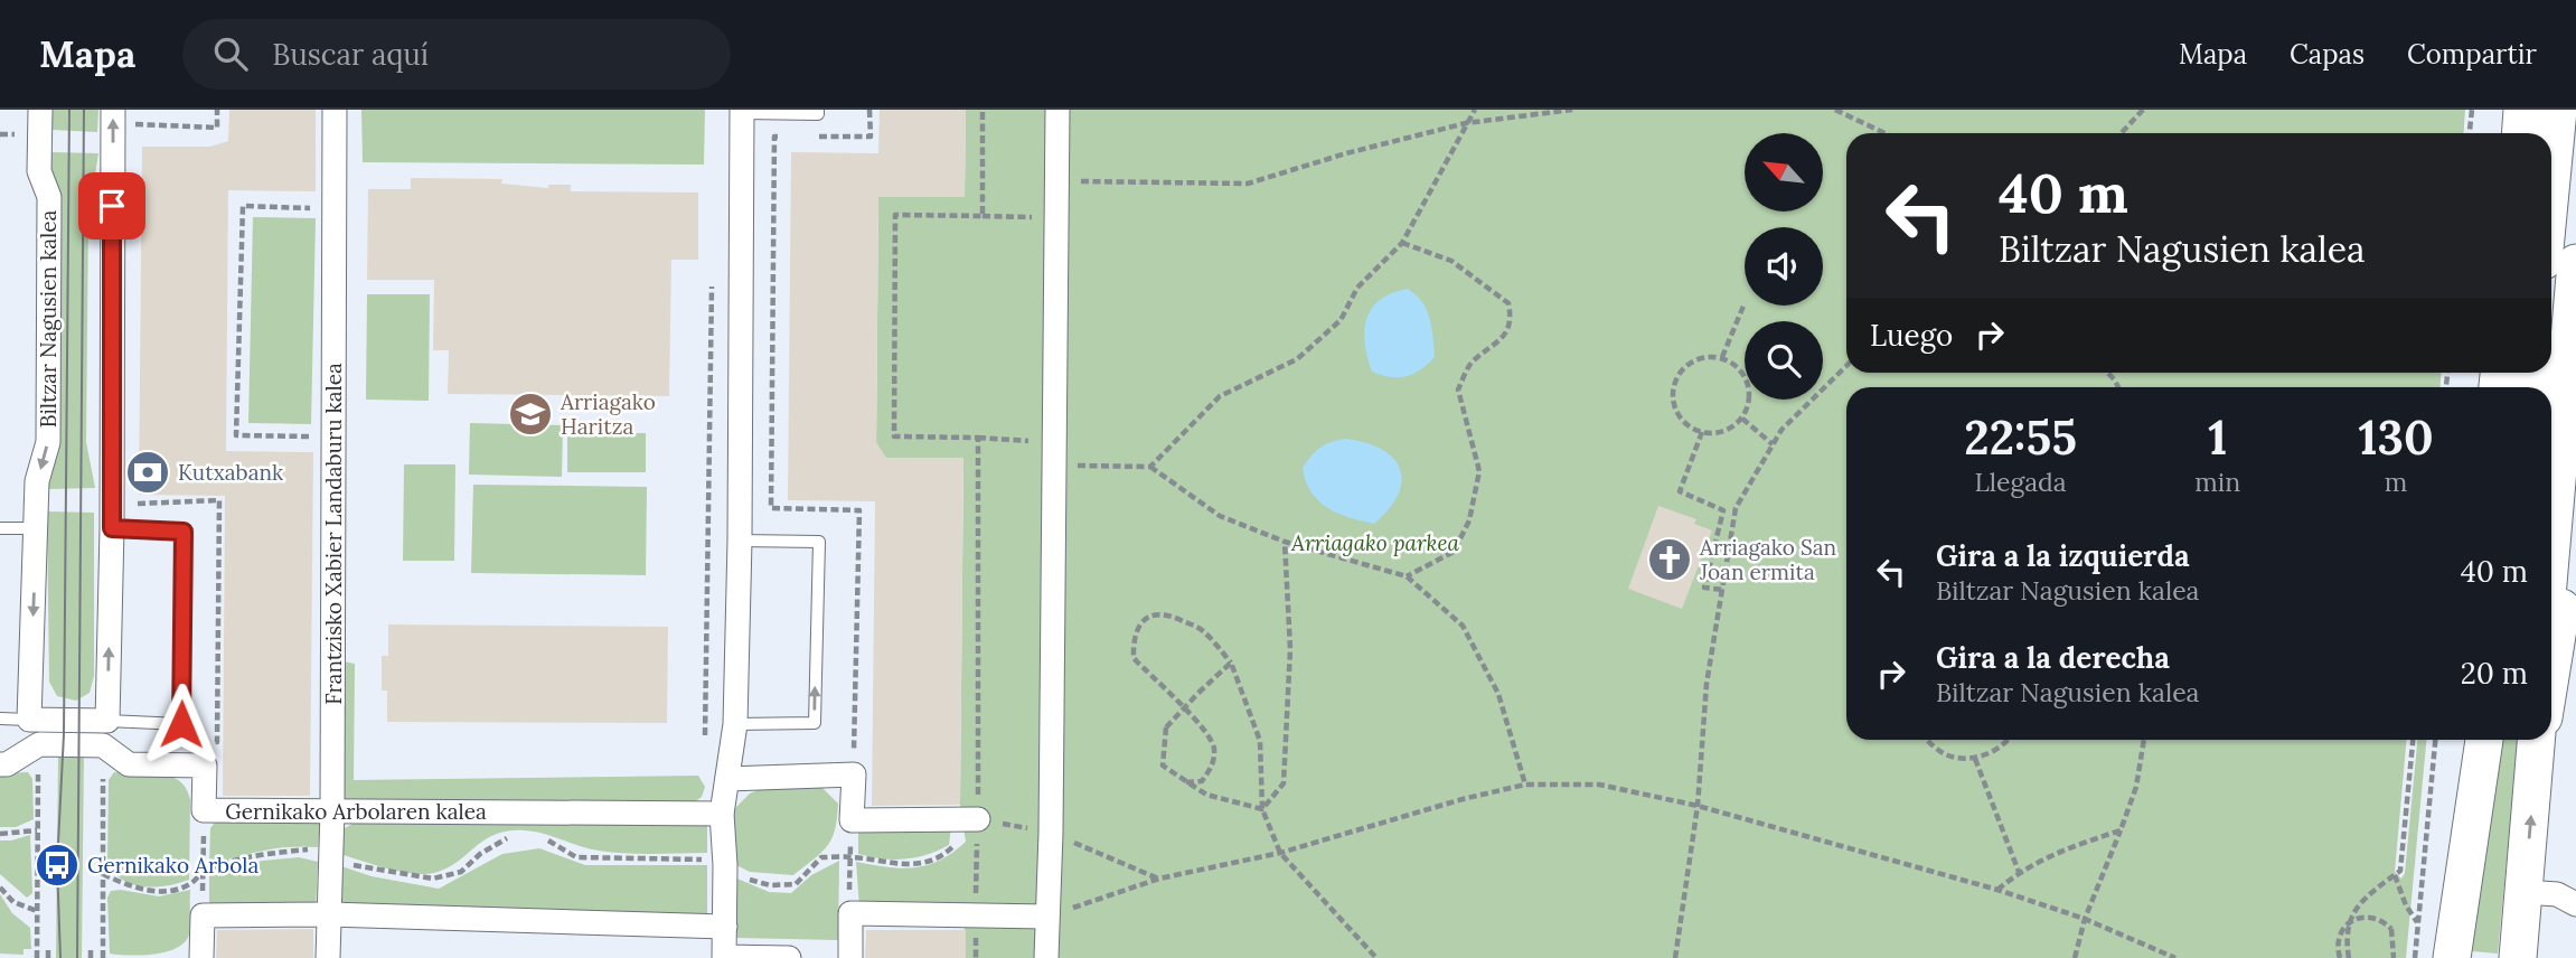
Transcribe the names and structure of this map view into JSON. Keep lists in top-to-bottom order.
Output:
{
  "streets": {
    "street": ["Biltzar Nagusien kalea", "Frantzisko Xabier Landaburu kalea", "Gernikako Arbolaren kalea"]
  },
  "crossings": [
    ["Frantzisko Xabier Landaburu kalea", "Gernikako Arbolaren kalea"]
  ],
  "parks": ["Arriagako parkea"],
  "places": {
    "school or university": ["Arriagako Haritza"],
    "bank": ["Kutxabank"],
    "church": ["Arriagako San Joan ermita"],
    "bus stop": ["Gernikako Arbola"]
  },
  "north": "top left",
  "page": {
    "header": "Mapa",
    "search": "Buscar aquí",
    "nav": ["Mapa", "Capas", "Compartir"],
    "turn": ["40 m", "Biltzar Nagusien kalea"],
    "then": "Luego",
    "eta": [
      "22:55",
      "Llegada",
      "1",
      "min",
      "130",
      "m"
    ],
    "list": [
      {
        "name": "Gira a la izquierda",
        "note": "Biltzar Nagusien kalea",
        "value": "40 m"
      },
      {
        "name": "Gira a la derecha",
        "note": "Biltzar Nagusien kalea",
        "value": "20 m"
      }
    ]
  }
}
